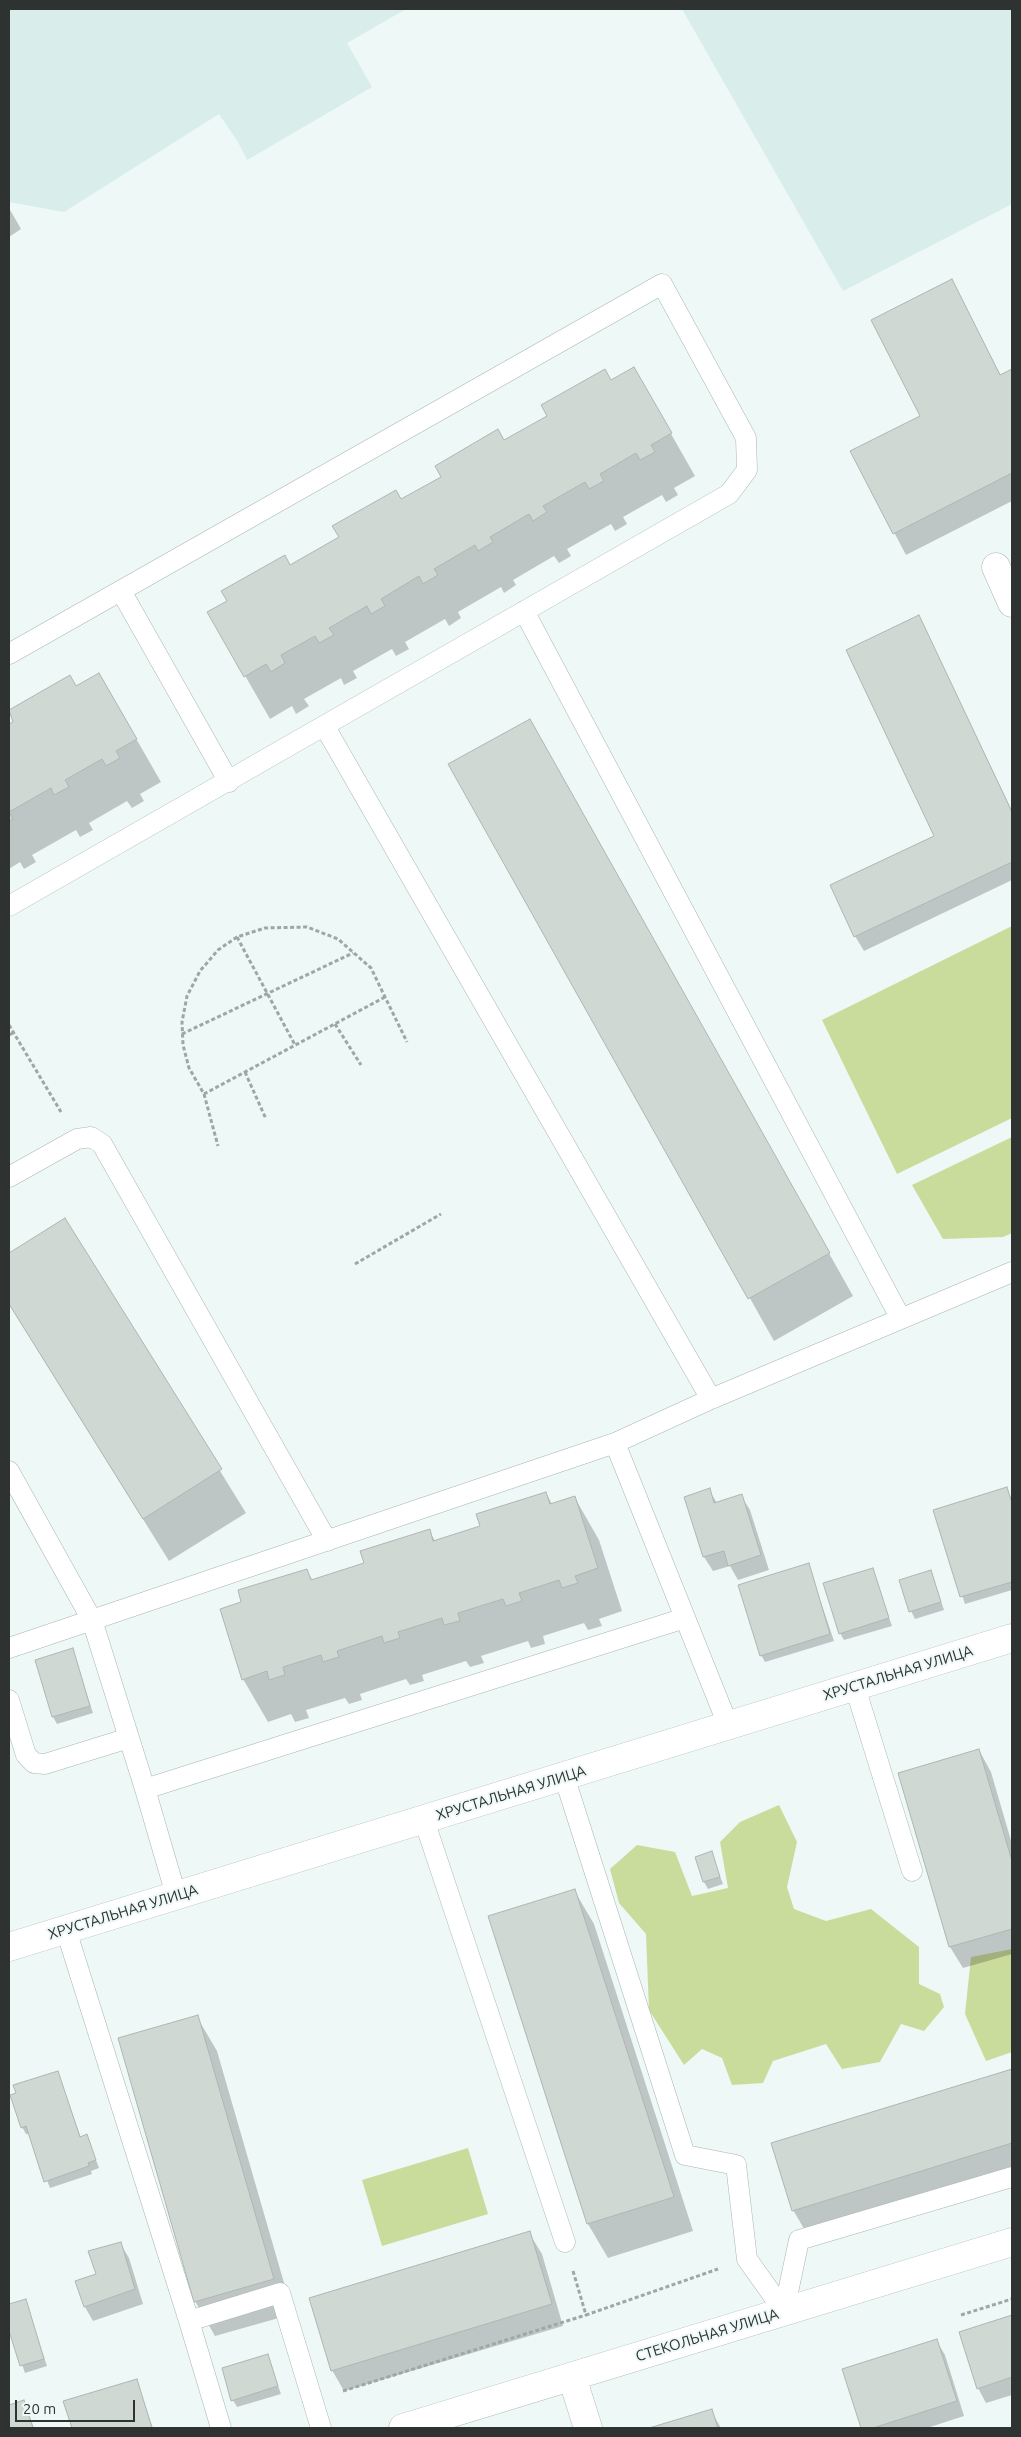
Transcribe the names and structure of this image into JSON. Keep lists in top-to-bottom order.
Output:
{
  "streets": {
    "main road": ["ХРУСТАЛЬНАЯ УЛИЦА", "СТЕКОЛЬНАЯ УЛИЦА"]
  },
  "scale_bar": "20 m"
}
